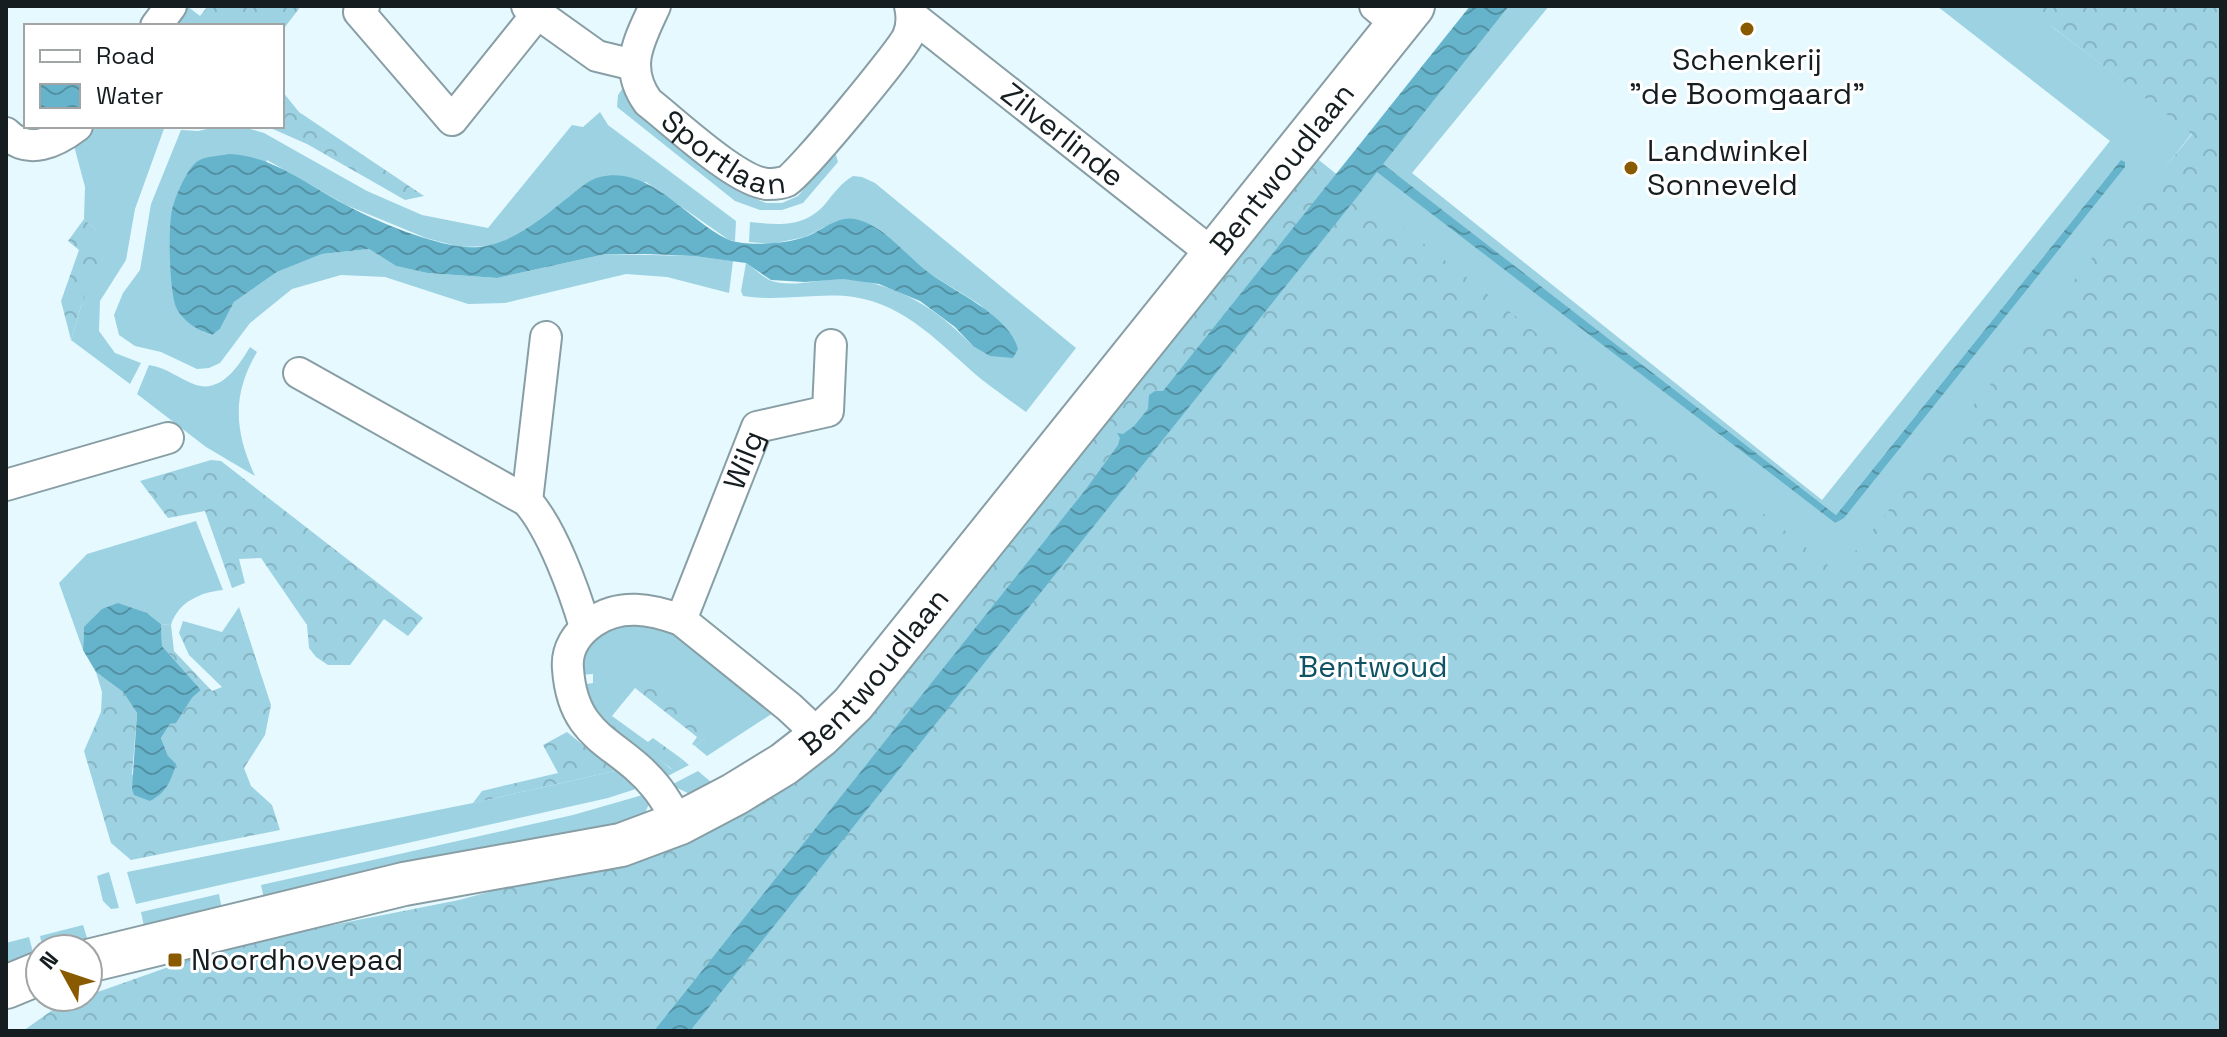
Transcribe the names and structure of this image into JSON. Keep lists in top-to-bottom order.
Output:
{
  "streets": {
    "main road": ["Bentwoudlaan"],
    "street": ["Zilverlinde", "Sportlaan", "Wilg"]
  },
  "crossings": [
    ["Zilverlinde", "Sportlaan"],
    ["Zilverlinde", "Bentwoudlaan"]
  ],
  "parks": ["Bentwoud"],
  "places": {
    "other": ["Schenkerij \"de Boomgaard\"", "Landwinkel Sonneveld"],
    "transit": ["Noordhovepad"]
  },
  "legend": ["Road", "Water"],
  "north": "top left"
}
